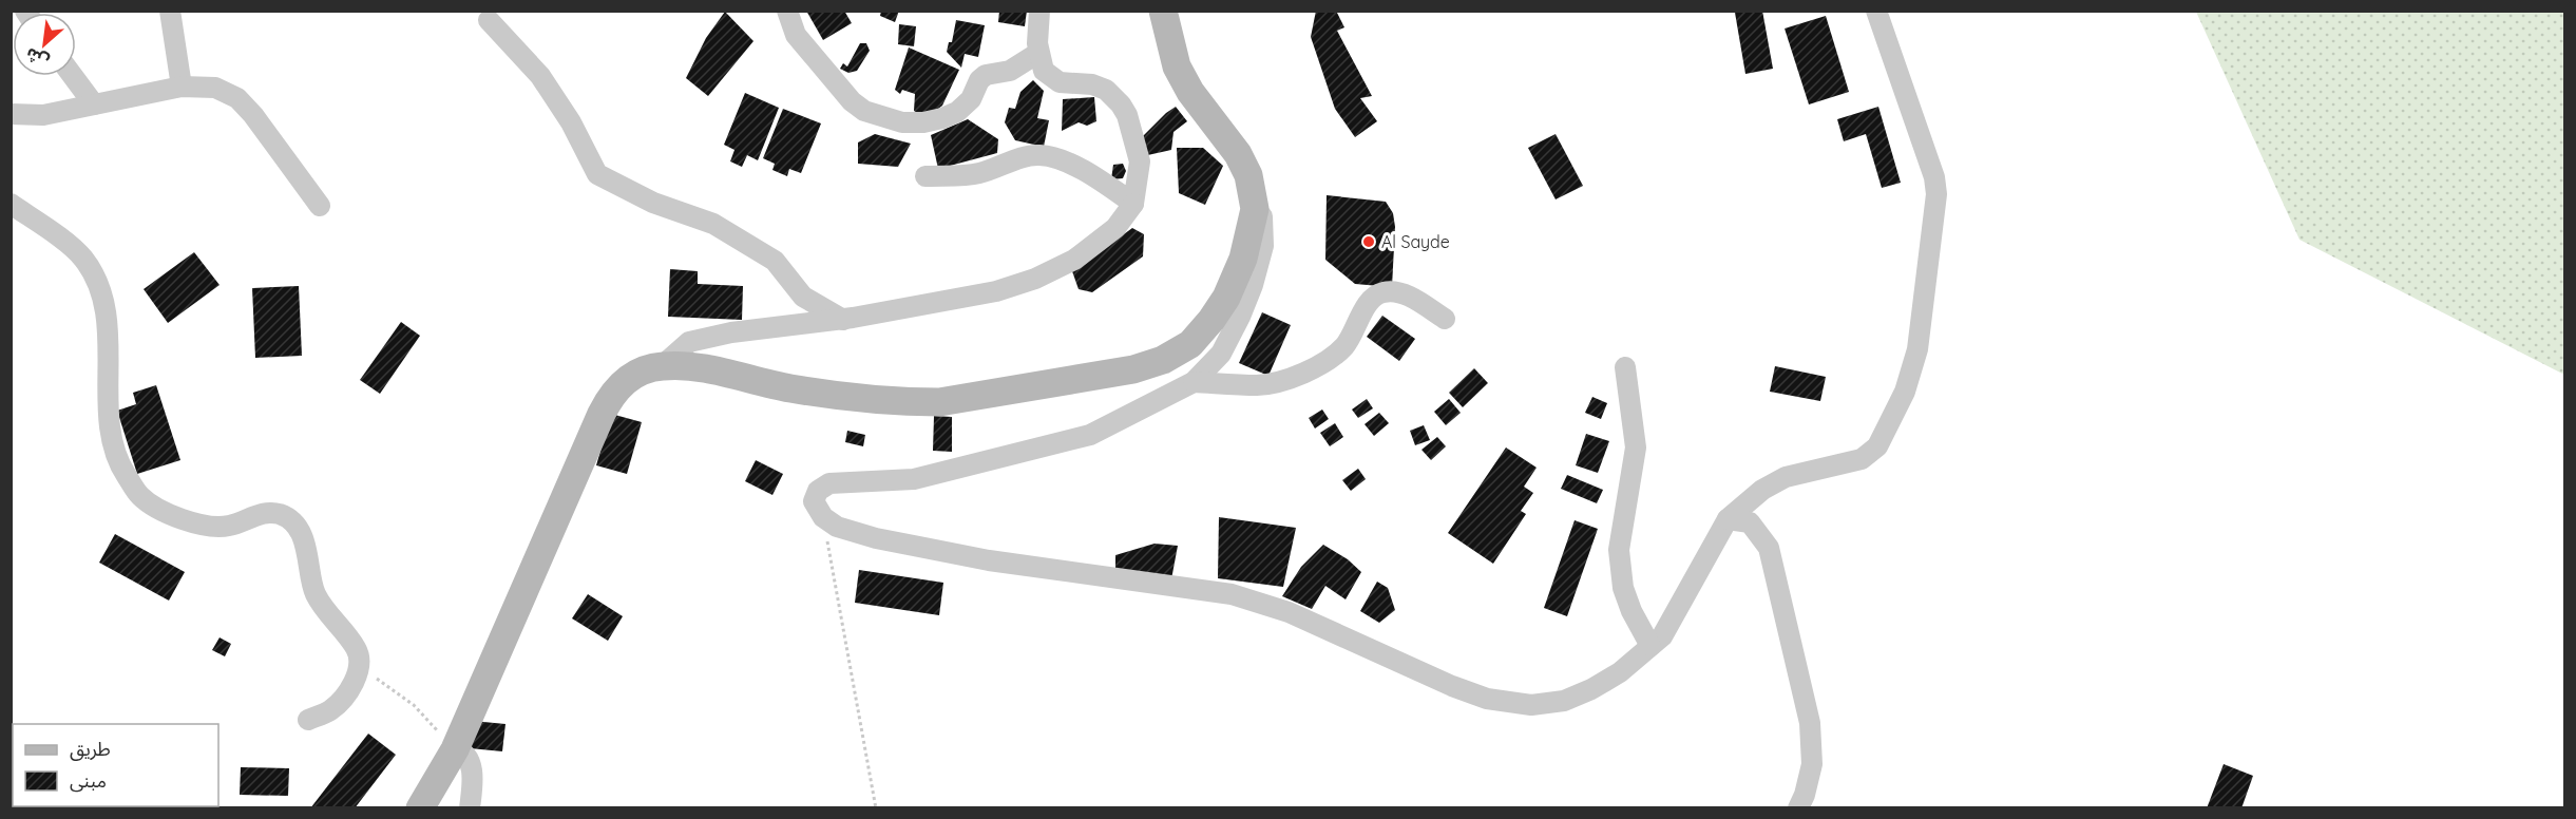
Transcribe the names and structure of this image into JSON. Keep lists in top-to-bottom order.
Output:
{
  "places": ["Al Sayde"],
  "legend": ["طريق", "مبنى"],
  "north": "bottom left"
}
